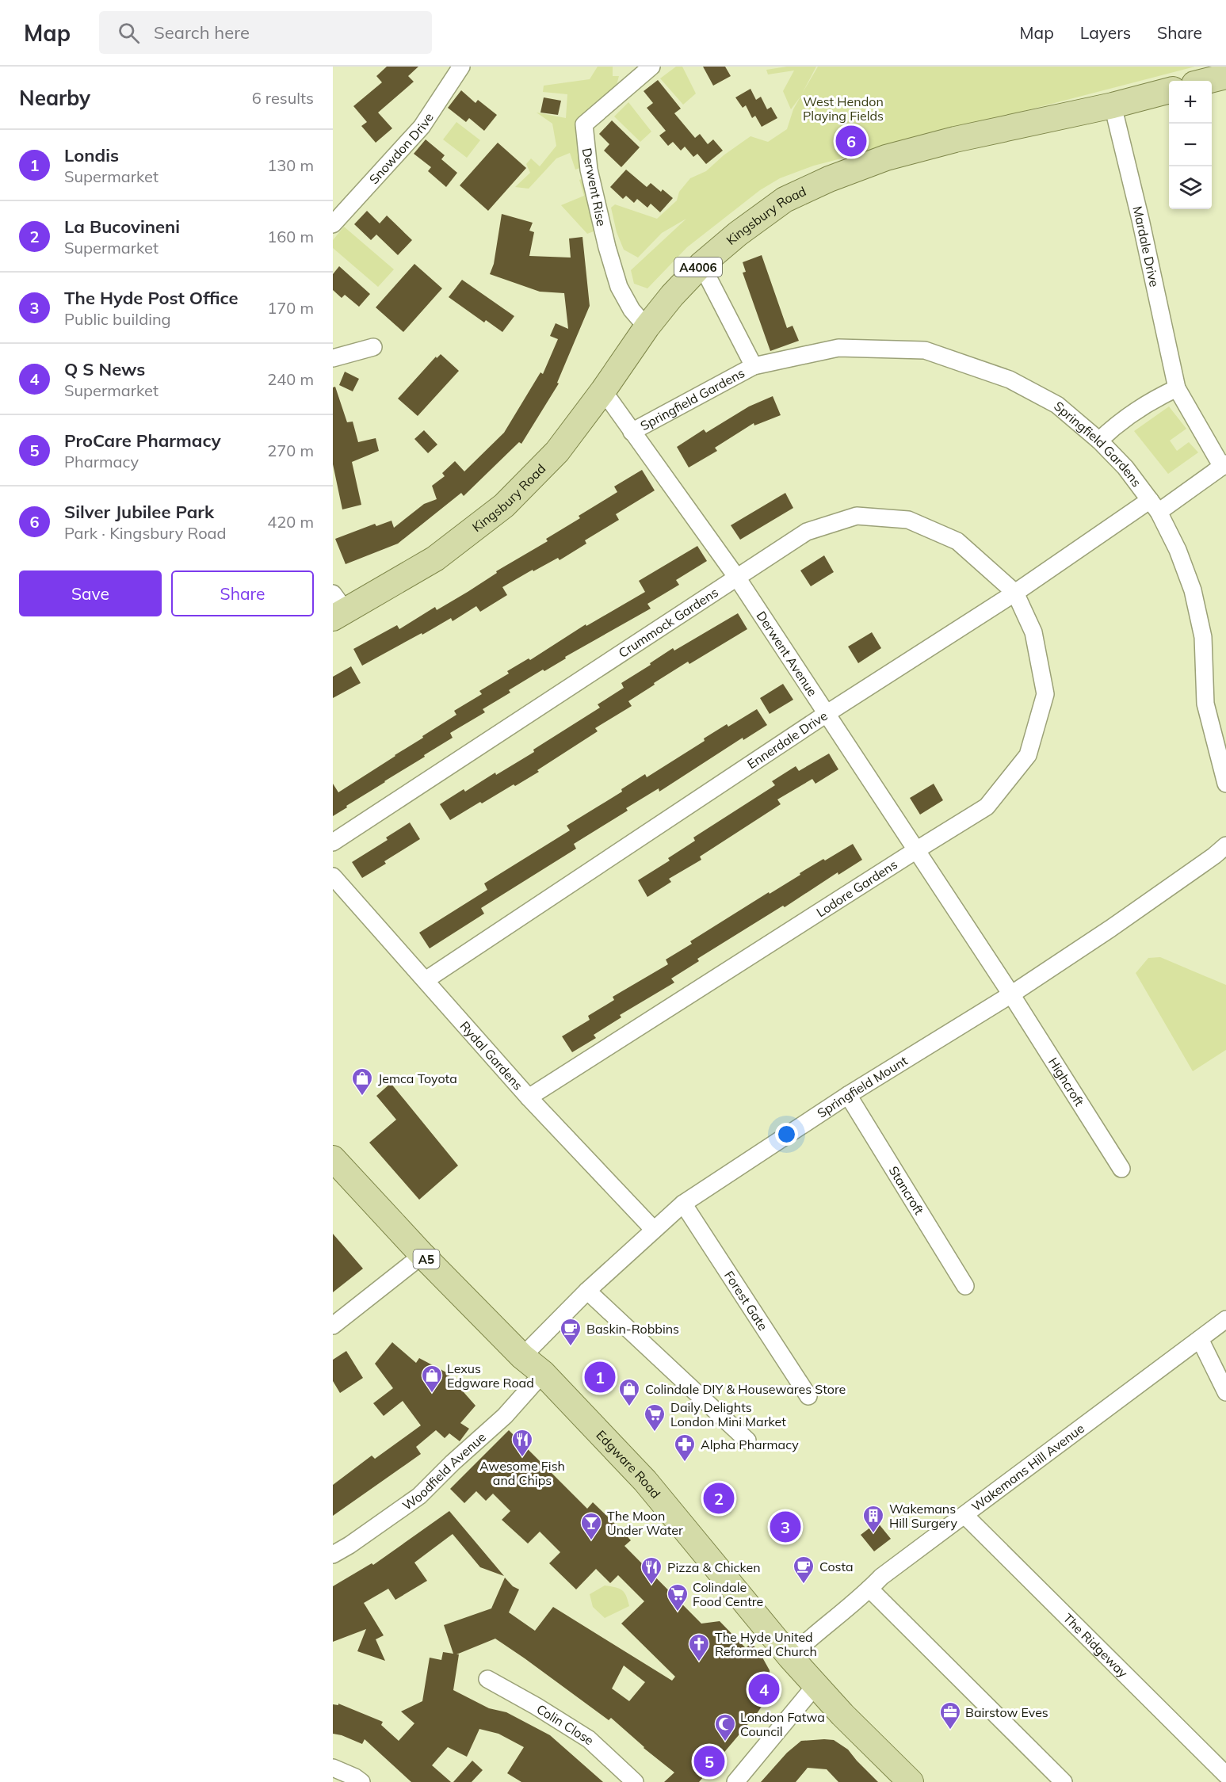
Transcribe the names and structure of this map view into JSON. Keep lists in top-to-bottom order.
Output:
{
  "streets": {
    "main road": [
      "Kingsbury Road",
      "A4006",
      "A5",
      "Edgware Road"
    ],
    "street": [
      "Snowdon Drive",
      "Derwent Rise",
      "Mardale Drive",
      "Springfield Gardens",
      "Crummock Gardens",
      "Derwent Avenue",
      "Ennerdale Drive",
      "Lodore Gardens",
      "Rydal Gardens",
      "Highcroft",
      "Springfield Mount",
      "Stancroft",
      "Forest Gate",
      "Wakemans Hill Avenue",
      "Woodfield Avenue",
      "The Ridgeway",
      "Colin Close"
    ]
  },
  "crossings": [
    ["Derwent Rise", "Kingsbury Road"],
    ["Kingsbury Road", "Mardale Drive"],
    ["Kingsbury Road", "Springfield Gardens"],
    ["Kingsbury Road", "Derwent Avenue"],
    ["Mardale Drive", "Ennerdale Drive"],
    ["Springfield Gardens", "Derwent Avenue"],
    ["Springfield Gardens", "Ennerdale Drive"],
    ["Crummock Gardens", "Derwent Avenue"],
    ["Crummock Gardens", "Ennerdale Drive"],
    ["Crummock Gardens", "Lodore Gardens"],
    ["Derwent Avenue", "Ennerdale Drive"],
    ["Derwent Avenue", "Lodore Gardens"],
    ["Derwent Avenue", "Highcroft"],
    ["Derwent Avenue", "Springfield Mount"],
    ["Ennerdale Drive", "Lodore Gardens"],
    ["Ennerdale Drive", "Rydal Gardens"],
    ["Lodore Gardens", "Rydal Gardens"],
    ["Rydal Gardens", "Springfield Mount"],
    ["Highcroft", "Springfield Mount"],
    ["Springfield Mount", "Stancroft"],
    ["Springfield Mount", "Forest Gate"],
    ["Springfield Mount", "Edgware Road"],
    ["Edgware Road", "Wakemans Hill Avenue"],
    ["Edgware Road", "Woodfield Avenue"],
    ["Wakemans Hill Avenue", "The Ridgeway"]
  ],
  "parks": ["West Hendon Playing Fields"],
  "places": {
    "shop": ["Jemca Toyota", "Lexus Edgware Road", "Colindale DIY & Housewares Store"],
    "cafe": ["Baskin-Robbins", "Costa"],
    "supermarket": ["Daily Delights London Mini Market", "Colindale Food Centre"],
    "restaurant": ["Awesome Fish and Chips", "Pizza & Chicken"],
    "pharmacy": ["Alpha Pharmacy"],
    "building": ["Wakemans Hill Surgery"],
    "bar": ["The Moon Under Water"],
    "church": ["The Hyde United Reformed Church"],
    "office": ["Bairstow Eves"],
    "mosque": ["London Fatwa Council"]
  },
  "page": {
    "header": "Map",
    "search": "Search here",
    "nav": ["Map", "Layers", "Share"],
    "heading": ["Nearby", "6 results"],
    "map_buttons": ["+", "−"],
    "pins": [
      "6",
      "1",
      "2",
      "3",
      "4",
      "5"
    ],
    "list": [
      {
        "mark": "1",
        "name": "Londis",
        "note": "Supermarket",
        "value": "130 m"
      },
      {
        "mark": "2",
        "name": "La Bucovineni",
        "note": "Supermarket",
        "value": "160 m"
      },
      {
        "mark": "3",
        "name": "The Hyde Post Office",
        "note": "Public building",
        "value": "170 m"
      },
      {
        "mark": "4",
        "name": "Q S News",
        "note": "Supermarket",
        "value": "240 m"
      },
      {
        "mark": "5",
        "name": "ProCare Pharmacy",
        "note": "Pharmacy",
        "value": "270 m"
      },
      {
        "mark": "6",
        "name": "Silver Jubilee Park",
        "note": "Park · Kingsbury Road",
        "value": "420 m"
      }
    ],
    "buttons": ["Save", "Share"]
  }
}
